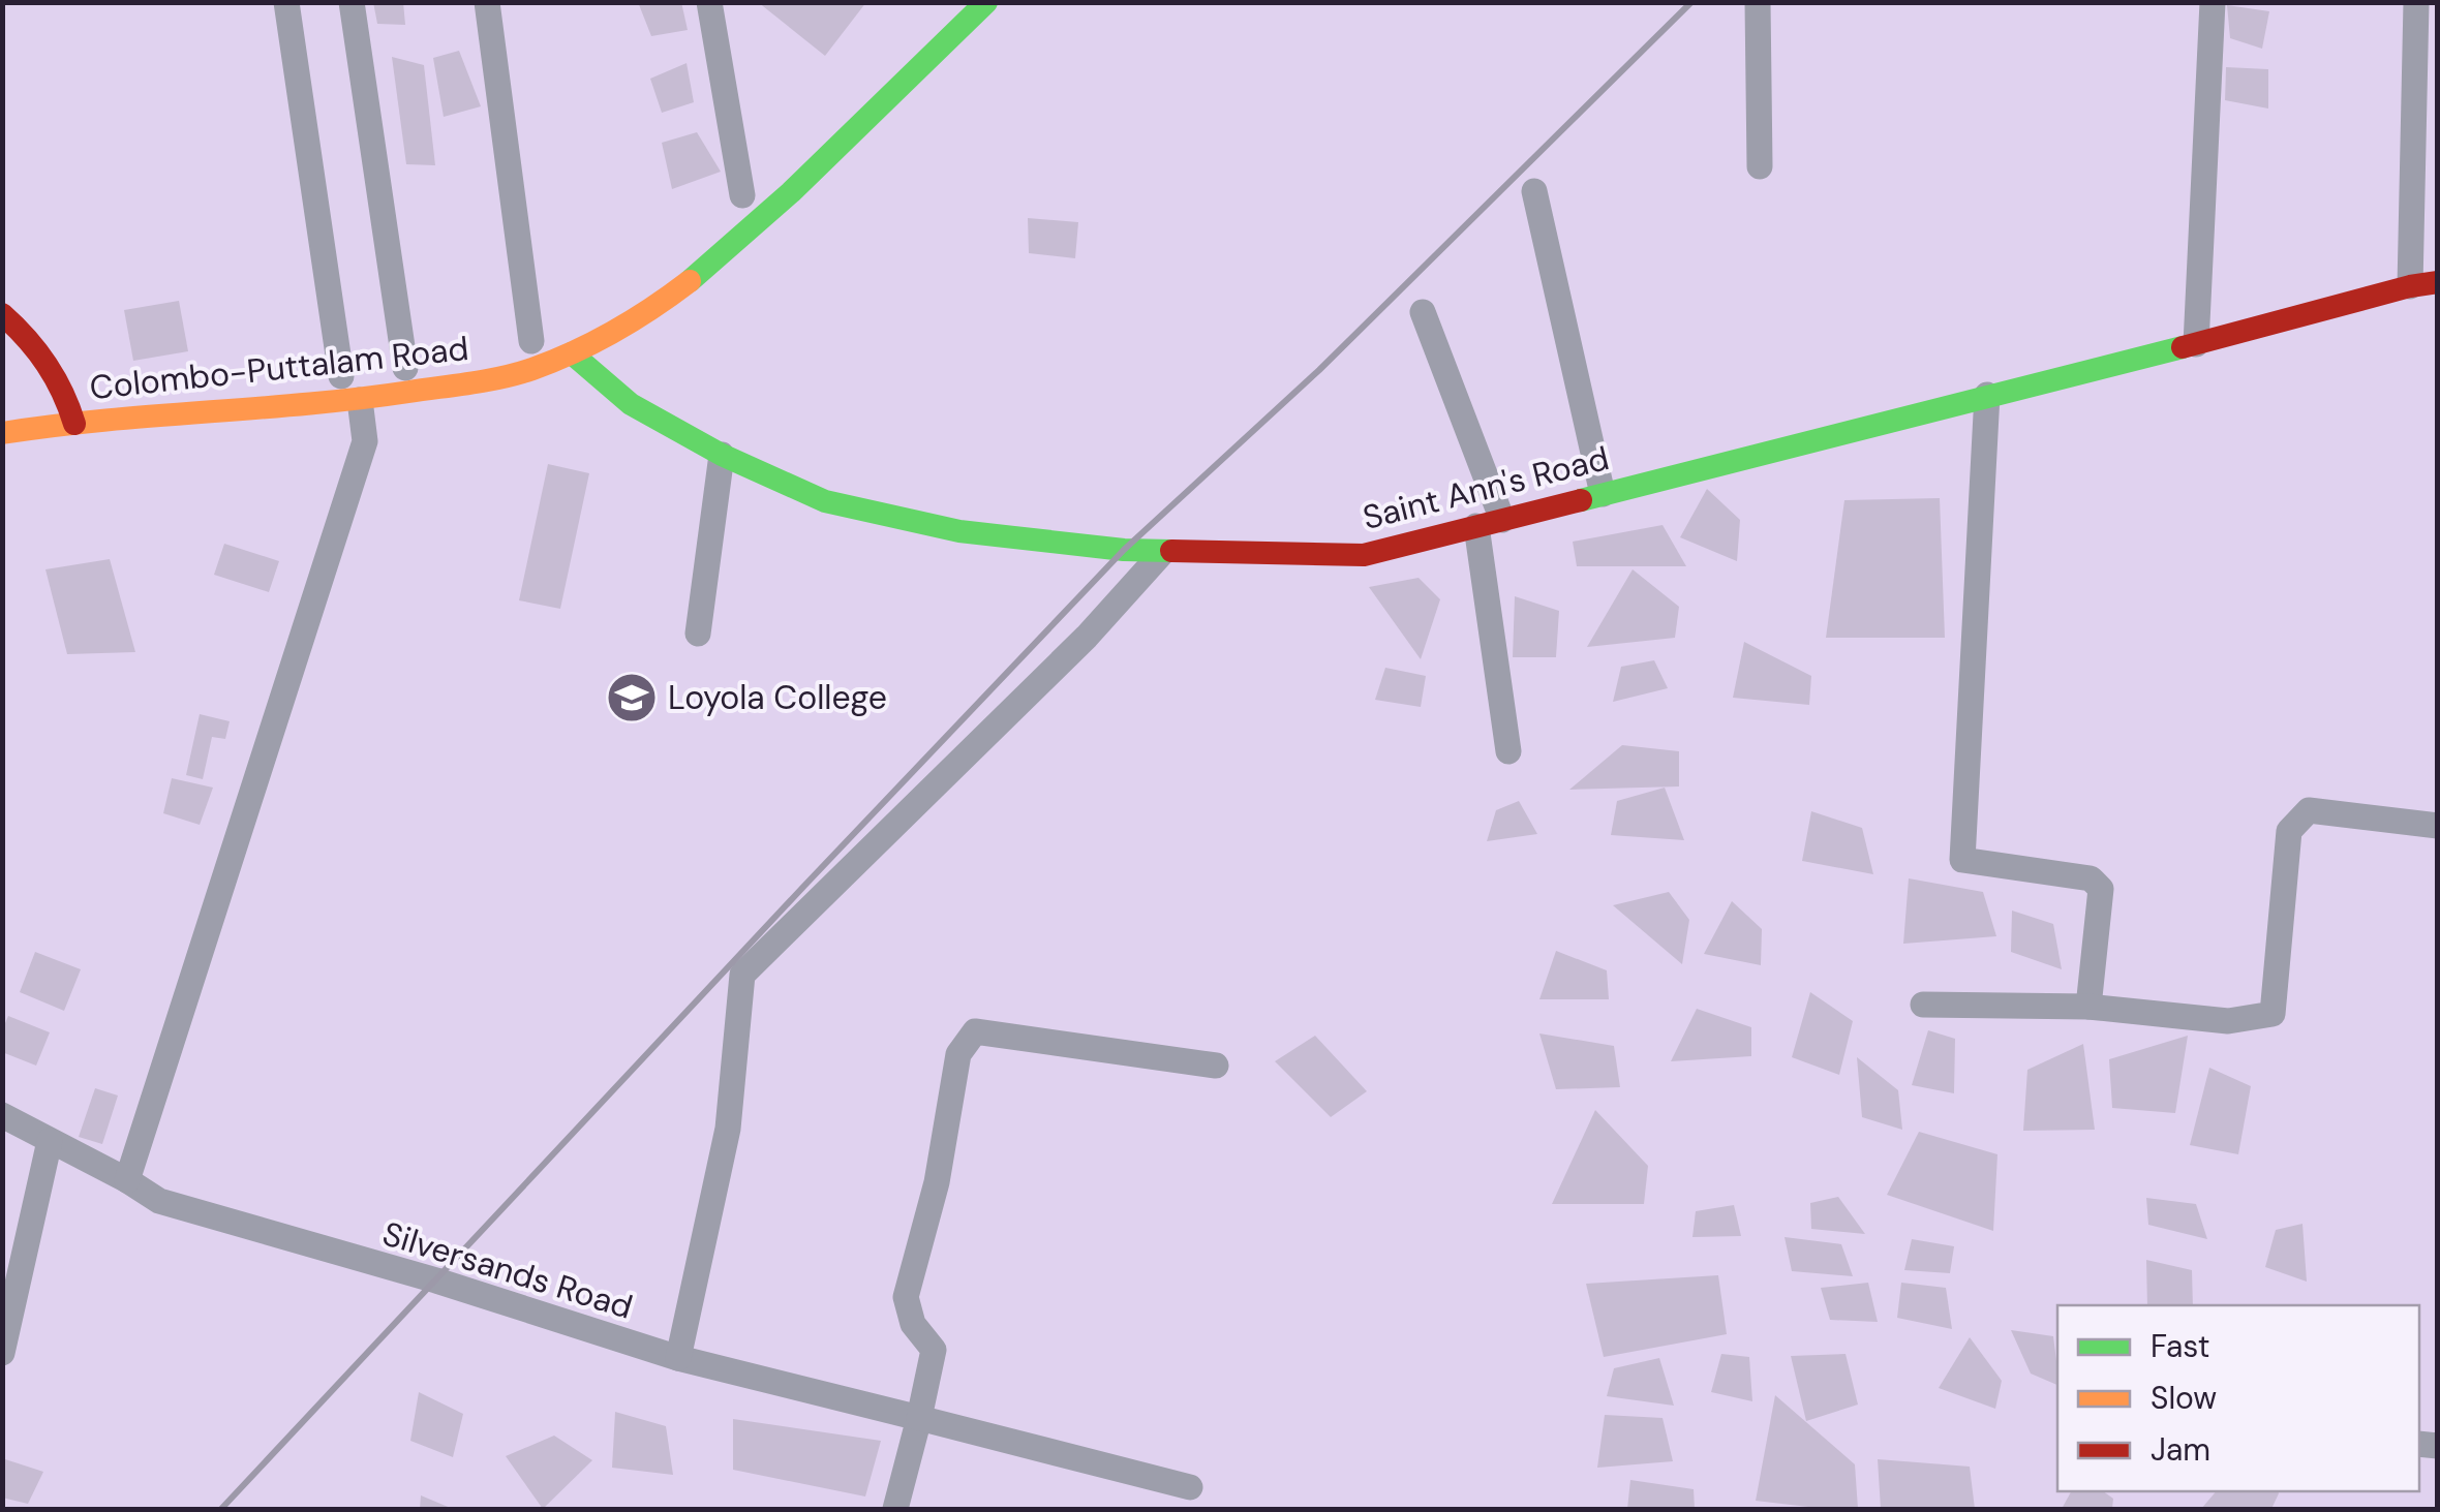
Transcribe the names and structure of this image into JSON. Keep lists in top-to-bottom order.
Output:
{
  "streets": {
    "main road": ["Colombo-Puttalam Road", "Saint Ann's Road"],
    "street": ["Silversands Road"]
  },
  "crossings": [
    ["Colombo-Puttalam Road", "Saint Ann's Road"]
  ],
  "places": {
    "school or university": ["Loyola College"]
  },
  "legend": ["Fast", "Slow", "Jam"]
}
